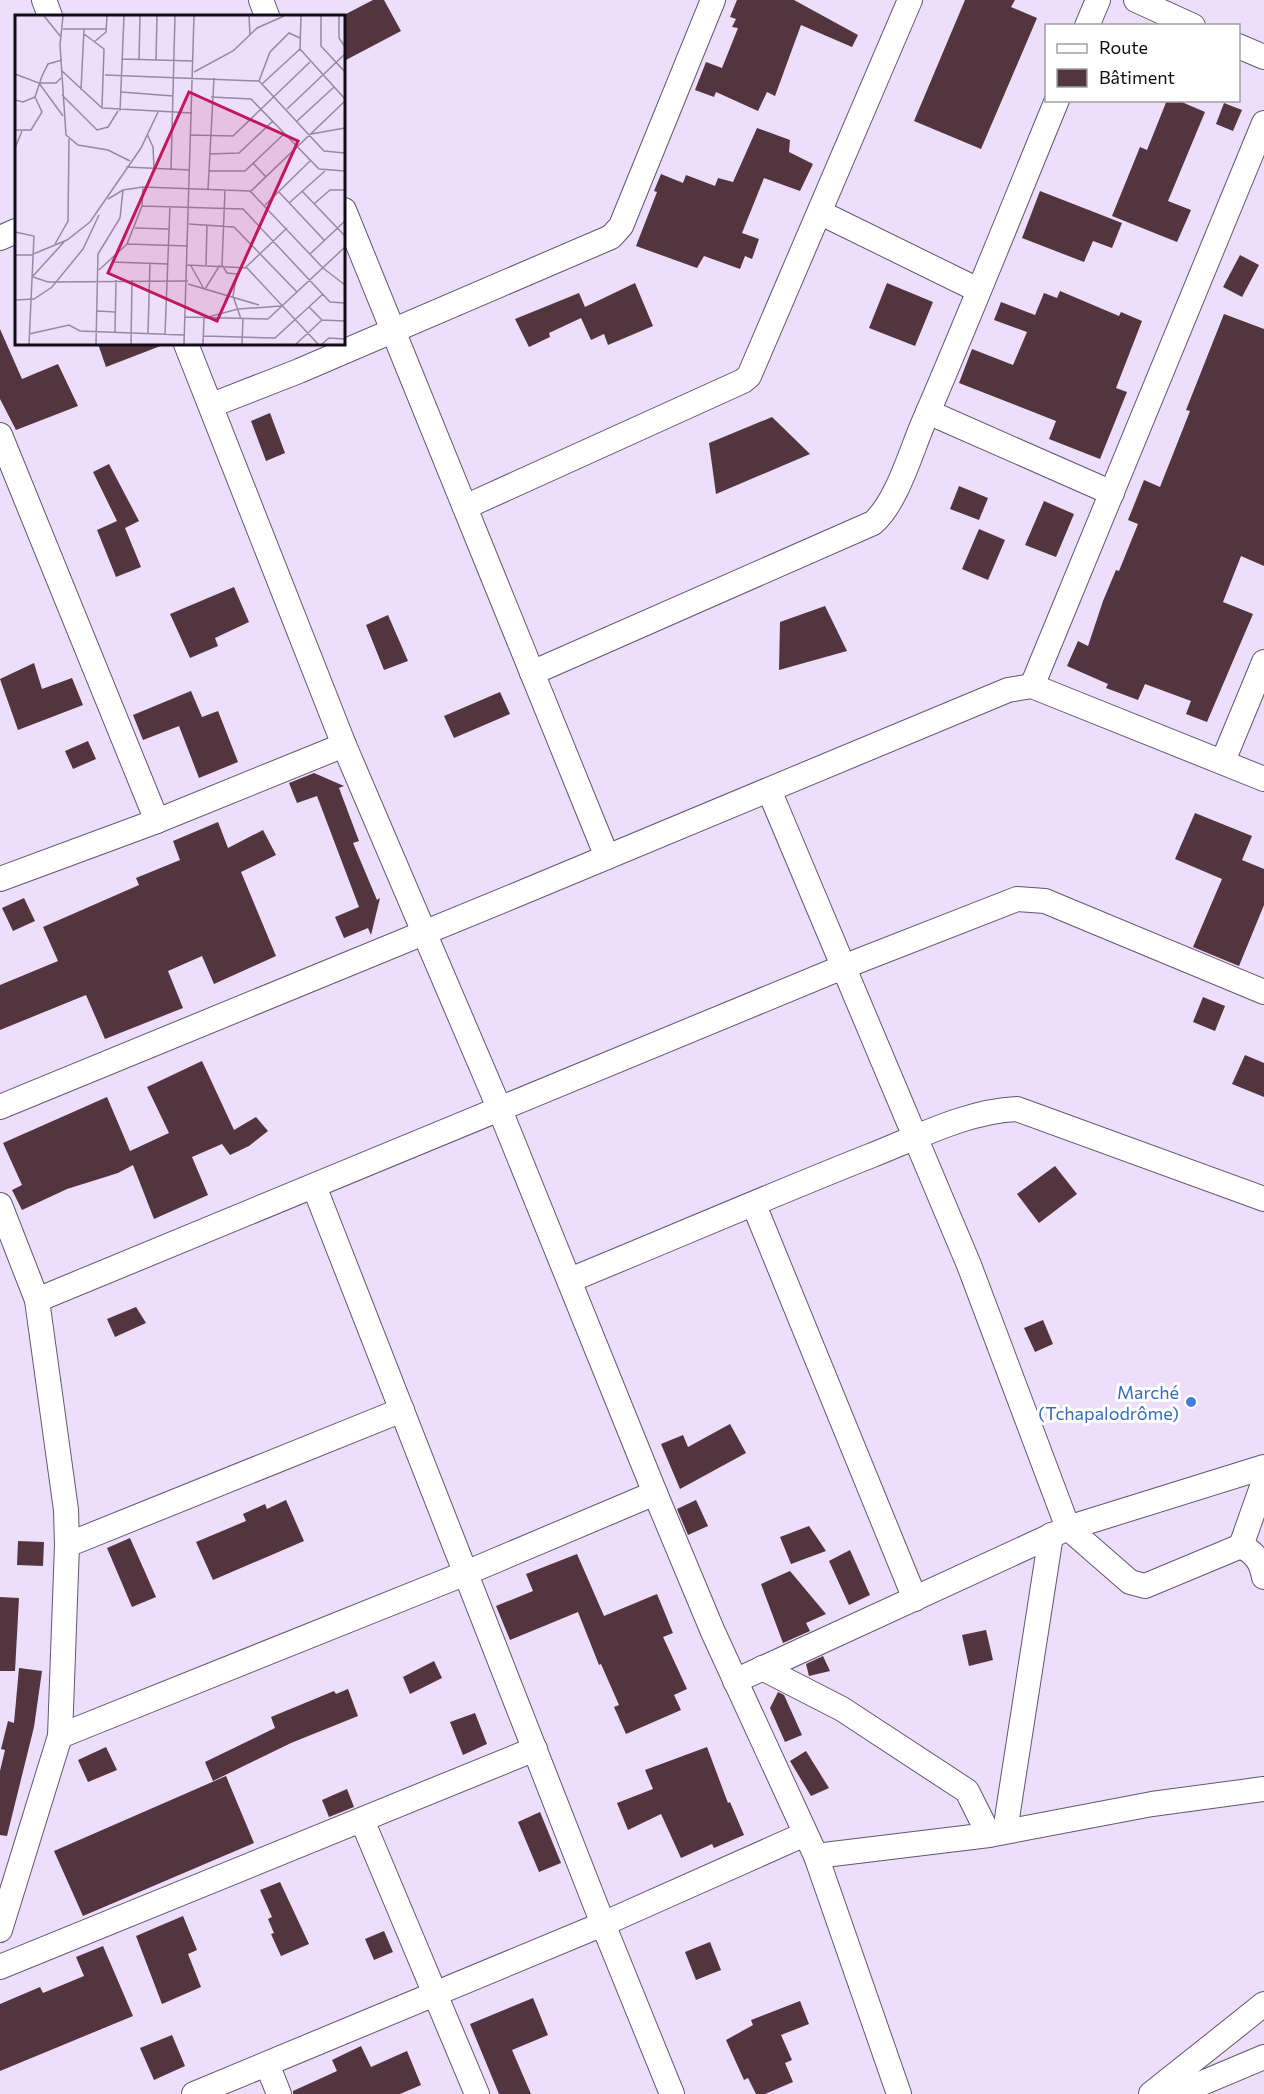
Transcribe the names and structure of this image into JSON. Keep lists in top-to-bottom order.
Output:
{
  "places": ["Marché (Tchapalodrôme)"],
  "legend": ["Route", "Bâtiment"]
}
